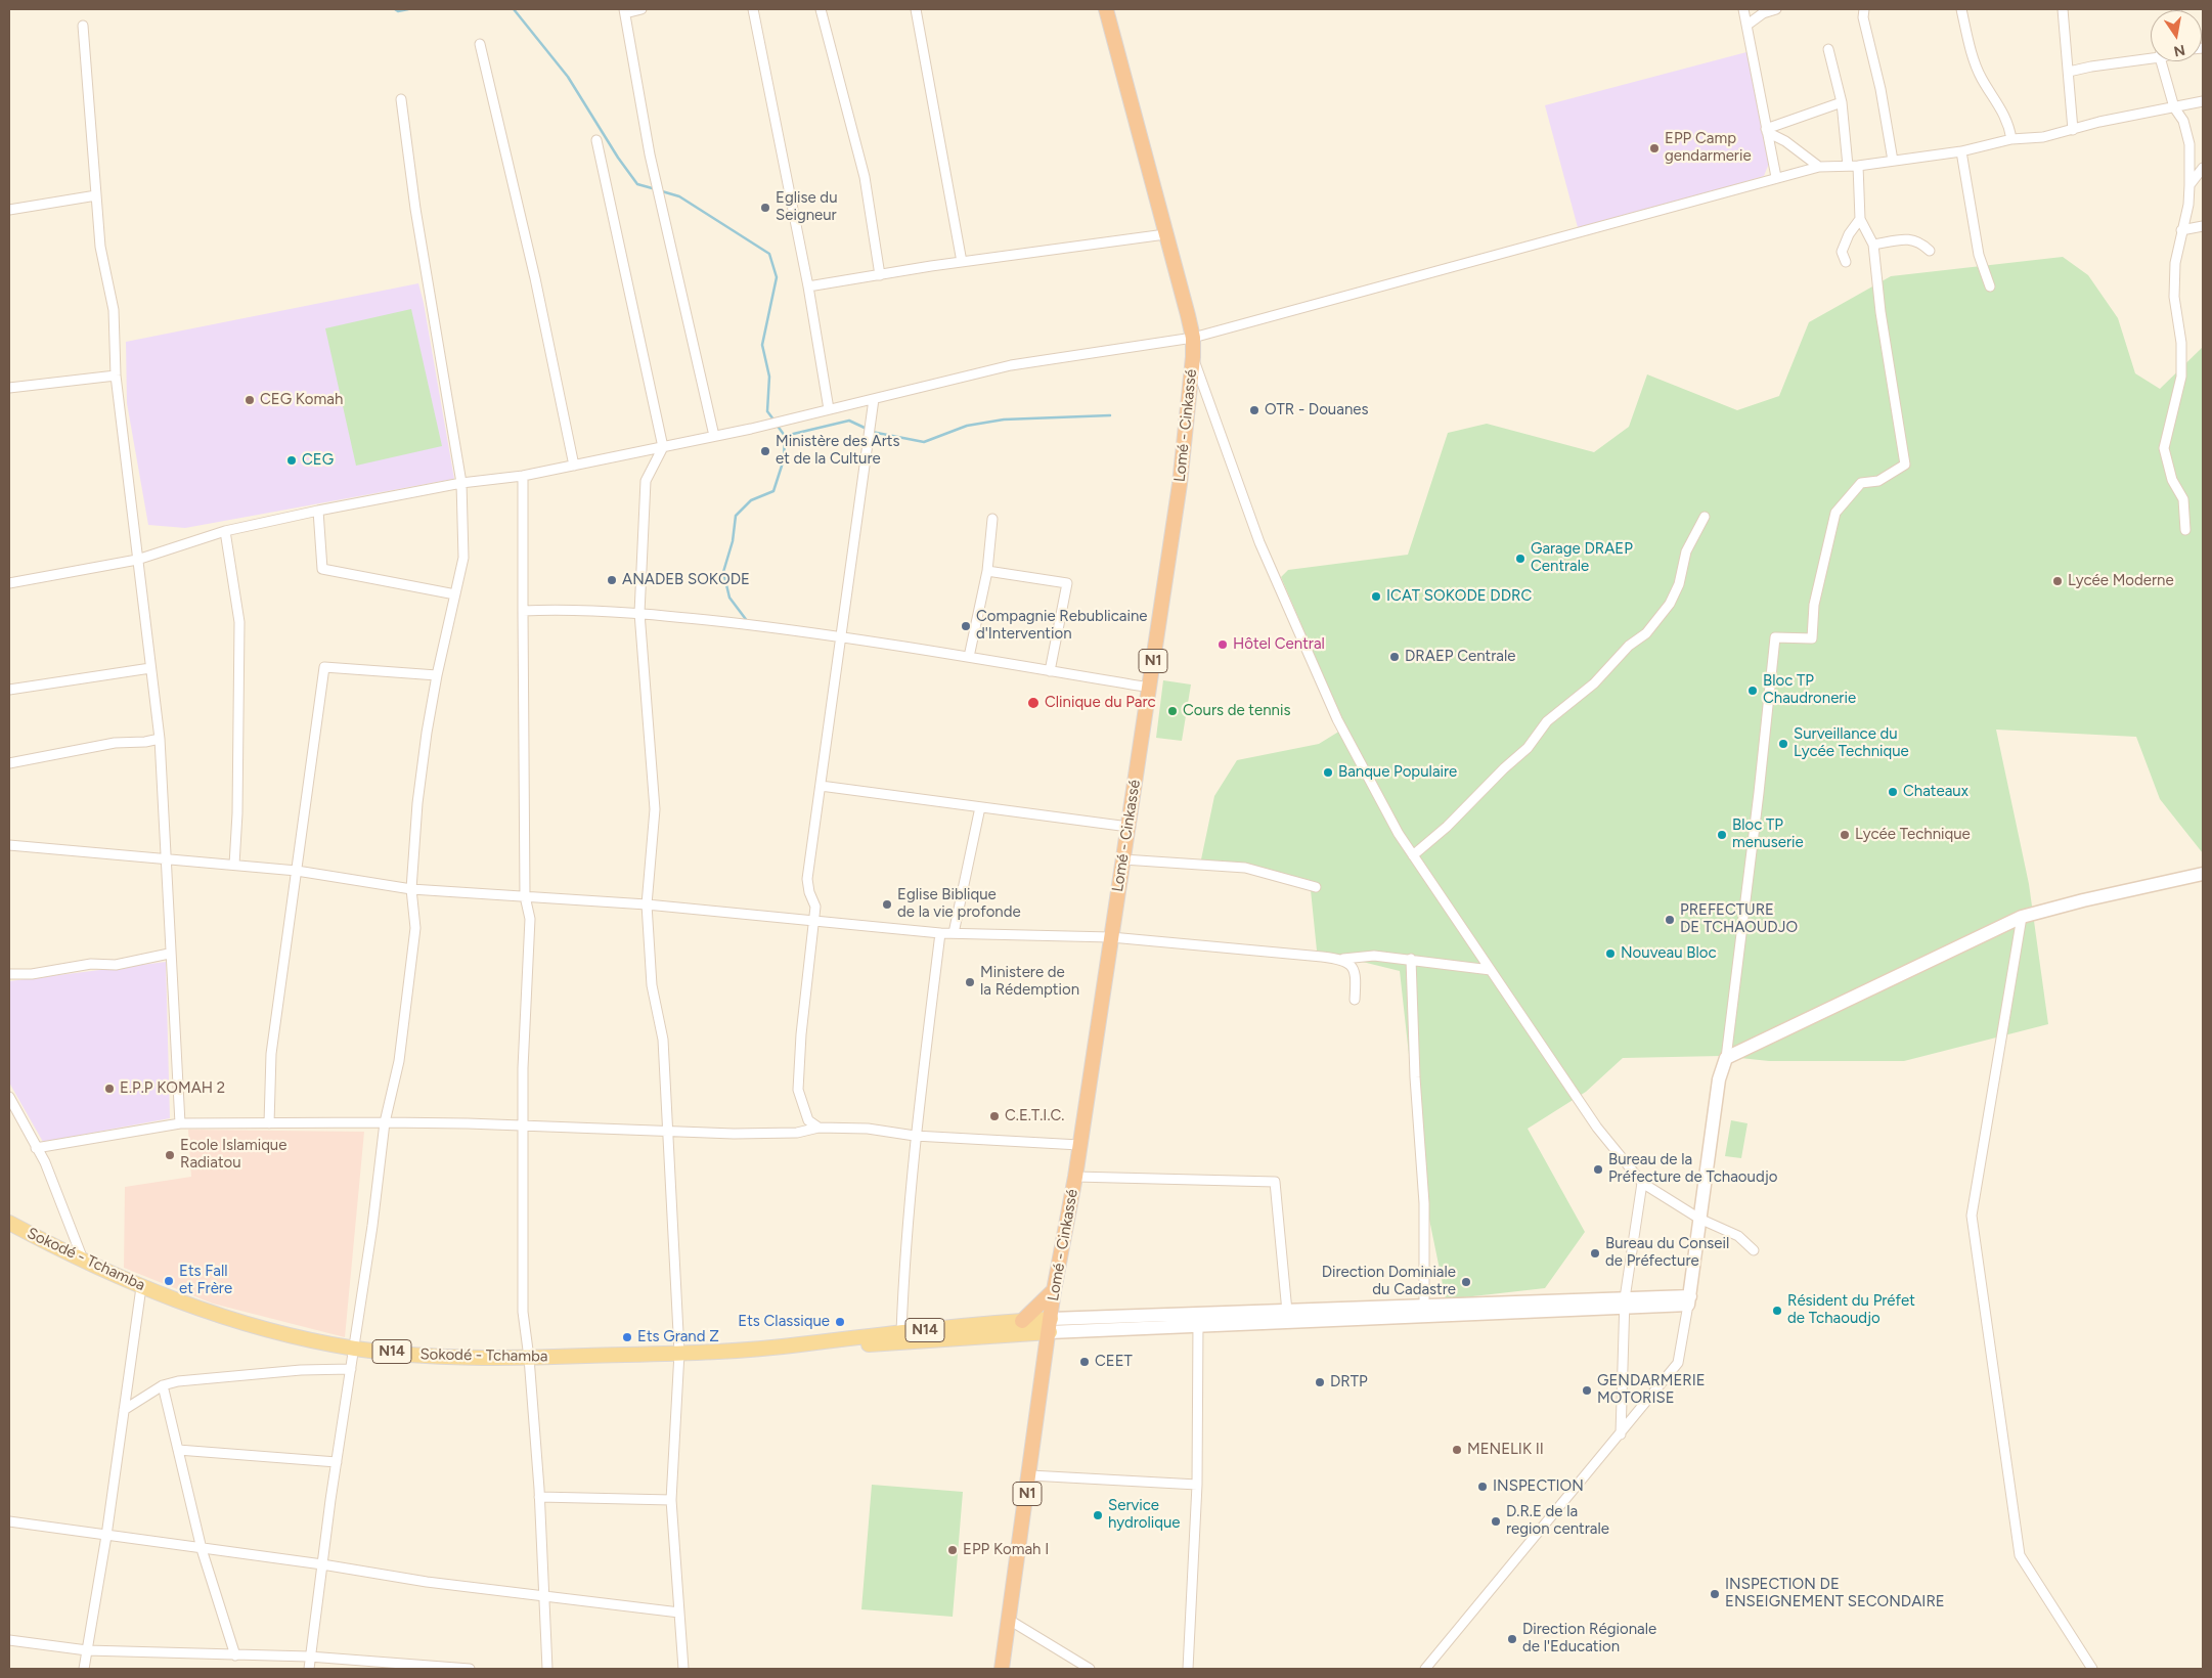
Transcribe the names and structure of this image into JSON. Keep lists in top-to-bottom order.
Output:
{
  "streets": {
    "highway": ["Lomé - Cinkassé", "N1"],
    "main road": ["Sokodé - Tchamba", "N14"]
  },
  "crossings": [
    ["Lomé - Cinkassé", "Sokodé - Tchamba"]
  ],
  "places": [
    "EPP Camp gendarmerie",
    "Eglise du Seigneur",
    "CEG Komah",
    "OTR - Douanes",
    "Ministère des Arts et de la Culture",
    "CEG",
    "Garage DRAEP Centrale",
    "ANADEB SOKODE",
    "Lycée Moderne",
    "ICAT SOKODE DDRC",
    "Compagnie Rebublicaine d'Intervention",
    "Hôtel Central",
    "DRAEP Centrale",
    "Bloc TP Chaudronerie",
    "Clinique du Parc",
    "Cours de tennis",
    "Surveillance du Lycée Technique",
    "Banque Populaire",
    "Chateaux",
    "Bloc TP menuserie",
    "Lycée Technique",
    "Eglise Biblique de la vie profonde",
    "PREFECTURE DE TCHAOUDJO",
    "Nouveau Bloc",
    "Ministere de la Rédemption",
    "E.P.P KOMAH 2",
    "C.E.T.I.C.",
    "Ecole Islamique Radiatou",
    "Bureau de la Préfecture de Tchaoudjo",
    "Bureau du Conseil de Préfecture",
    "Ets Fall et Frère",
    "Direction Dominiale du Cadastre",
    "Résident du Préfet de Tchaoudjo",
    "Ets Classique",
    "Ets Grand Z",
    "CEET",
    "DRTP",
    "GENDARMERIE MOTORISE",
    "MENELIK II",
    "INSPECTION",
    "Service hydrolique",
    "D.R.E de la region centrale",
    "EPP Komah I",
    "INSPECTION DE ENSEIGNEMENT SECONDAIRE",
    "Direction Régionale de l'Education"
  ],
  "north": "bottom"
}
